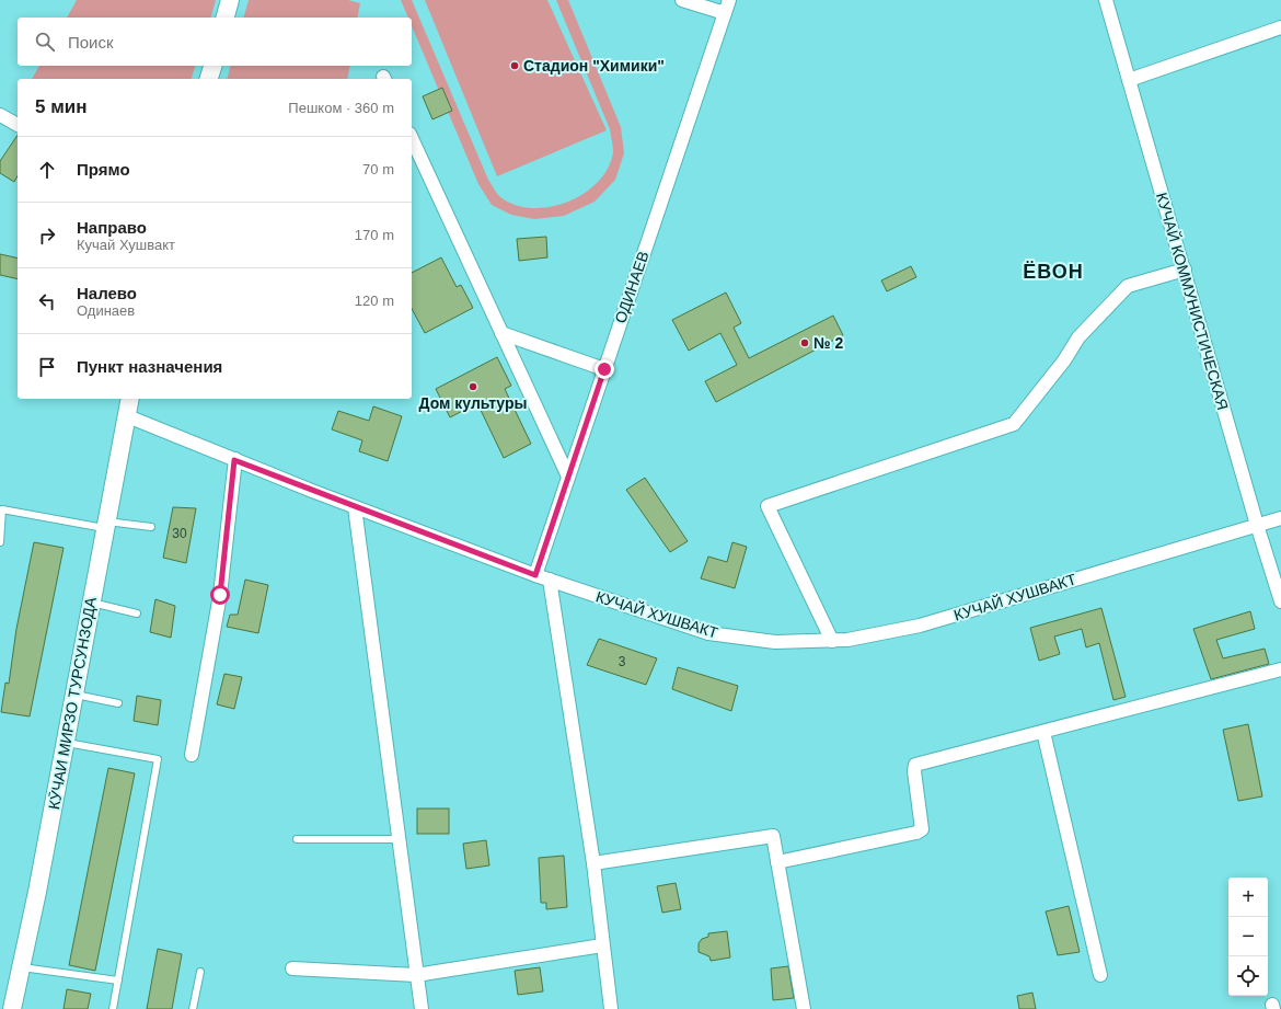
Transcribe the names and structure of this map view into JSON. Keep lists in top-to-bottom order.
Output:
{
  "streets": {
    "street": [
      "ОДИНАЕВ",
      "КУЧАЙ КОММУНИСТИЧЕСКАЯ",
      "КУЧАЙ ХУШВАКТ",
      "КӮЧАИ МИРЗО ТУРСУНЗОДА"
    ]
  },
  "crossings": [
    ["ОДИНАЕВ", "КУЧАЙ ХУШВАКТ"],
    ["КУЧАЙ КОММУНИСТИЧЕСКАЯ", "КУЧАЙ ХУШВАКТ"],
    ["КУЧАЙ ХУШВАКТ", "КӮЧАИ МИРЗО ТУРСУНЗОДА"]
  ],
  "districts": ["ЁВОН"],
  "places": ["Стадион \"Химики\"", "№ 2", "Дом культуры"],
  "house_numbers": ["30", "3"],
  "page": {
    "search": "Поиск",
    "heading": ["5 мин", "Пешком · 360 m"],
    "list": [
      ["Прямо", "70 m"],
      ["Направо", "Кучай Хушвакт", "170 m"],
      ["Налево", "Одинаев", "120 m"],
      "Пункт назначения"
    ],
    "map_buttons": ["+", "−"]
  }
}
